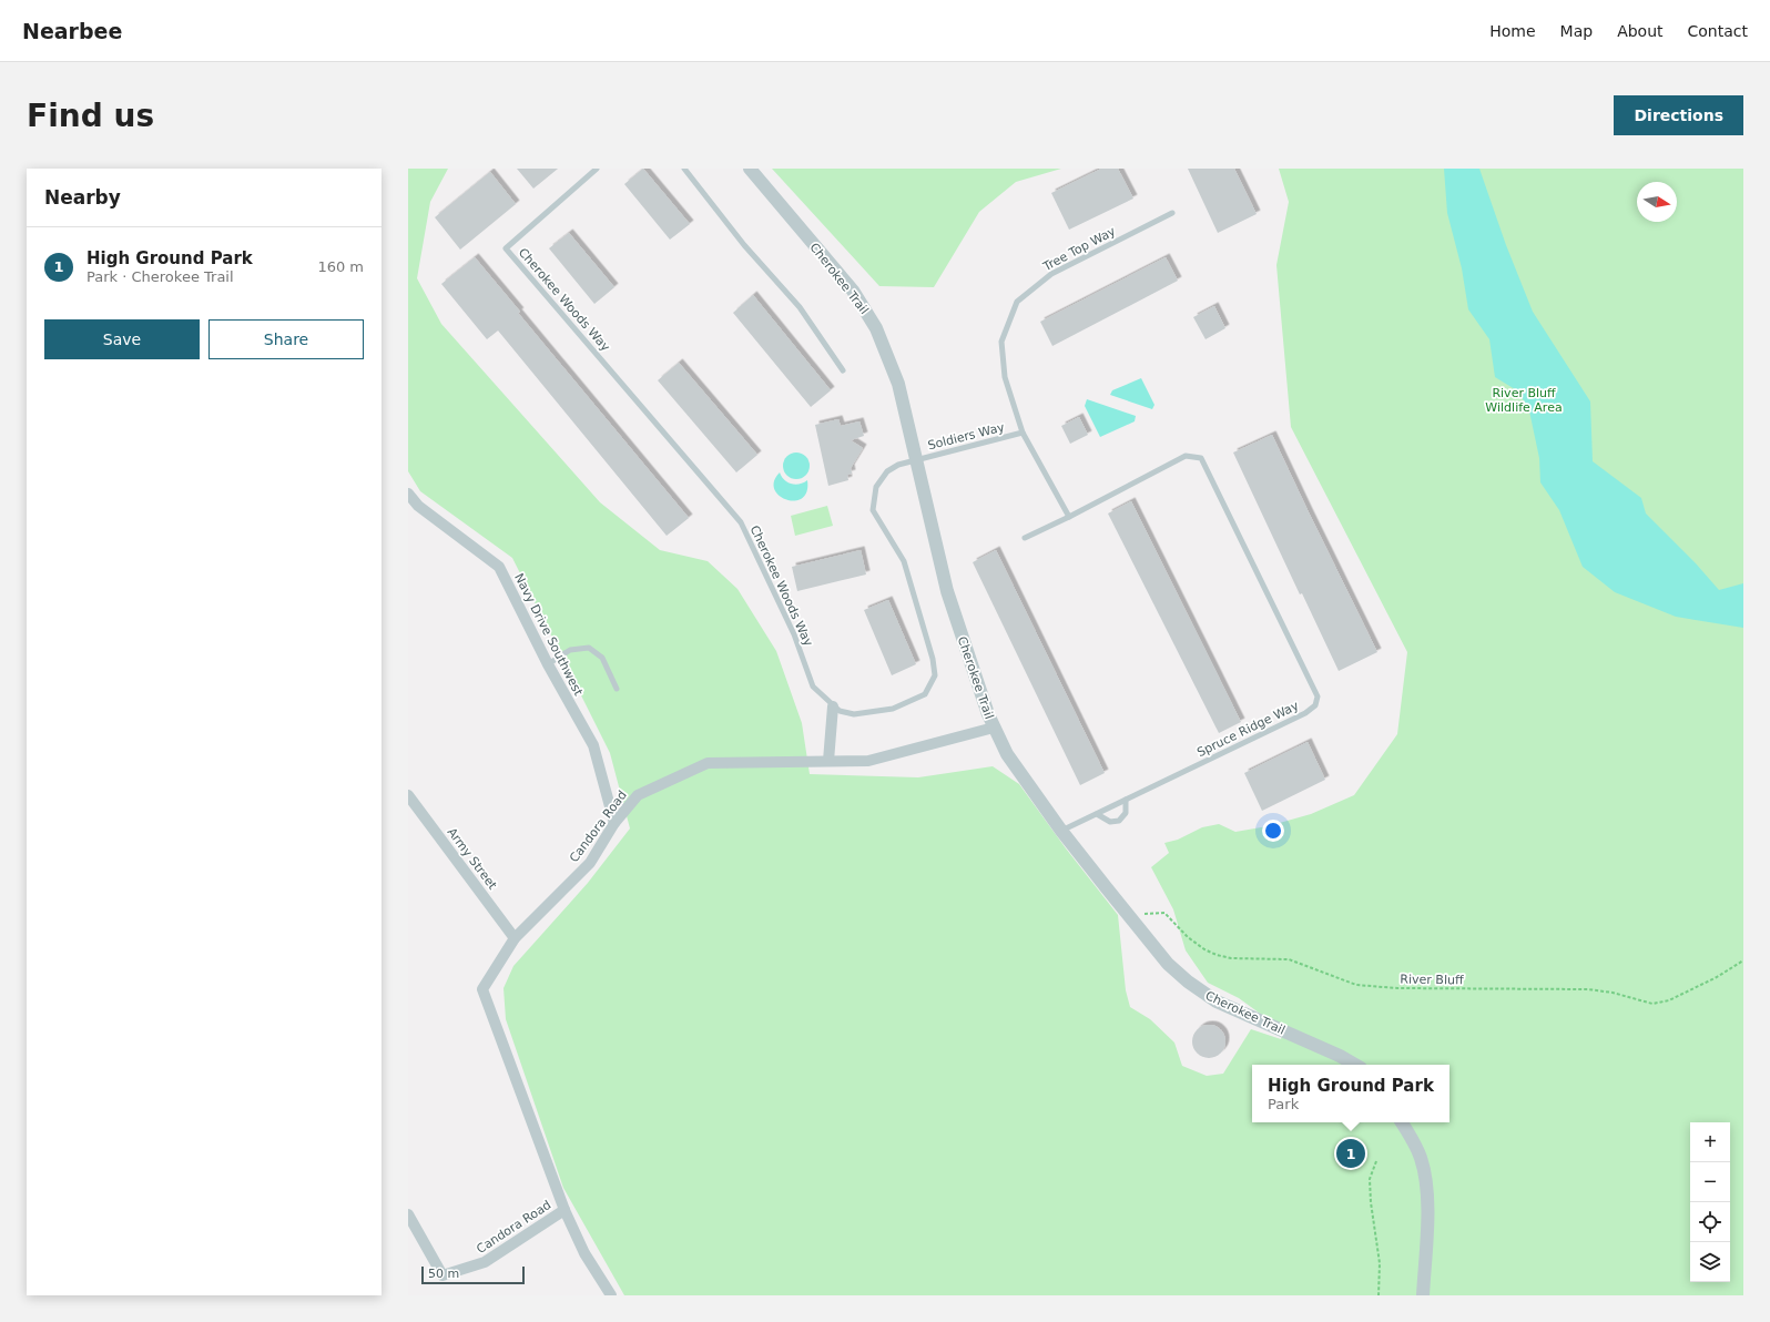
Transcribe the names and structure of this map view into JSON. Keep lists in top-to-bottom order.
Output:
{
  "streets": {
    "street": [
      "Cherokee Trail",
      "Navy Drive Southwest",
      "Candora Road",
      "Army Street"
    ],
    "lane": [
      "Tree Top Way",
      "Cherokee Woods Way",
      "Soldiers Way",
      "Spruce Ridge Way"
    ],
    "path": ["River Bluff"]
  },
  "crossings": [
    ["Tree Top Way", "Soldiers Way"],
    ["Tree Top Way", "Spruce Ridge Way"],
    ["Cherokee Trail", "Cherokee Woods Way"],
    ["Cherokee Trail", "Soldiers Way"],
    ["Cherokee Trail", "Spruce Ridge Way"],
    ["Cherokee Trail", "Candora Road"],
    ["Cherokee Trail", "River Bluff"],
    ["Cherokee Woods Way", "Soldiers Way"],
    ["Navy Drive Southwest", "Candora Road"],
    ["Candora Road", "Army Street"]
  ],
  "parks": ["River Bluff Wildlife Area"],
  "scale_bar": "50 m",
  "north": "right",
  "page": {
    "header": "Nearbee",
    "nav": [
      "Home",
      "Map",
      "About",
      "Contact"
    ],
    "buttons": [
      "Directions",
      ["Save", "Share"]
    ],
    "title": "Find us",
    "heading": "Nearby",
    "list": [
      {
        "mark": "1",
        "name": "High Ground Park",
        "note": "Park · Cherokee Trail",
        "value": "160 m"
      }
    ],
    "popup": ["High Ground Park", "Park"],
    "map_buttons": ["+", "−"],
    "pins": "1",
    "scale": "50 m"
  }
}
